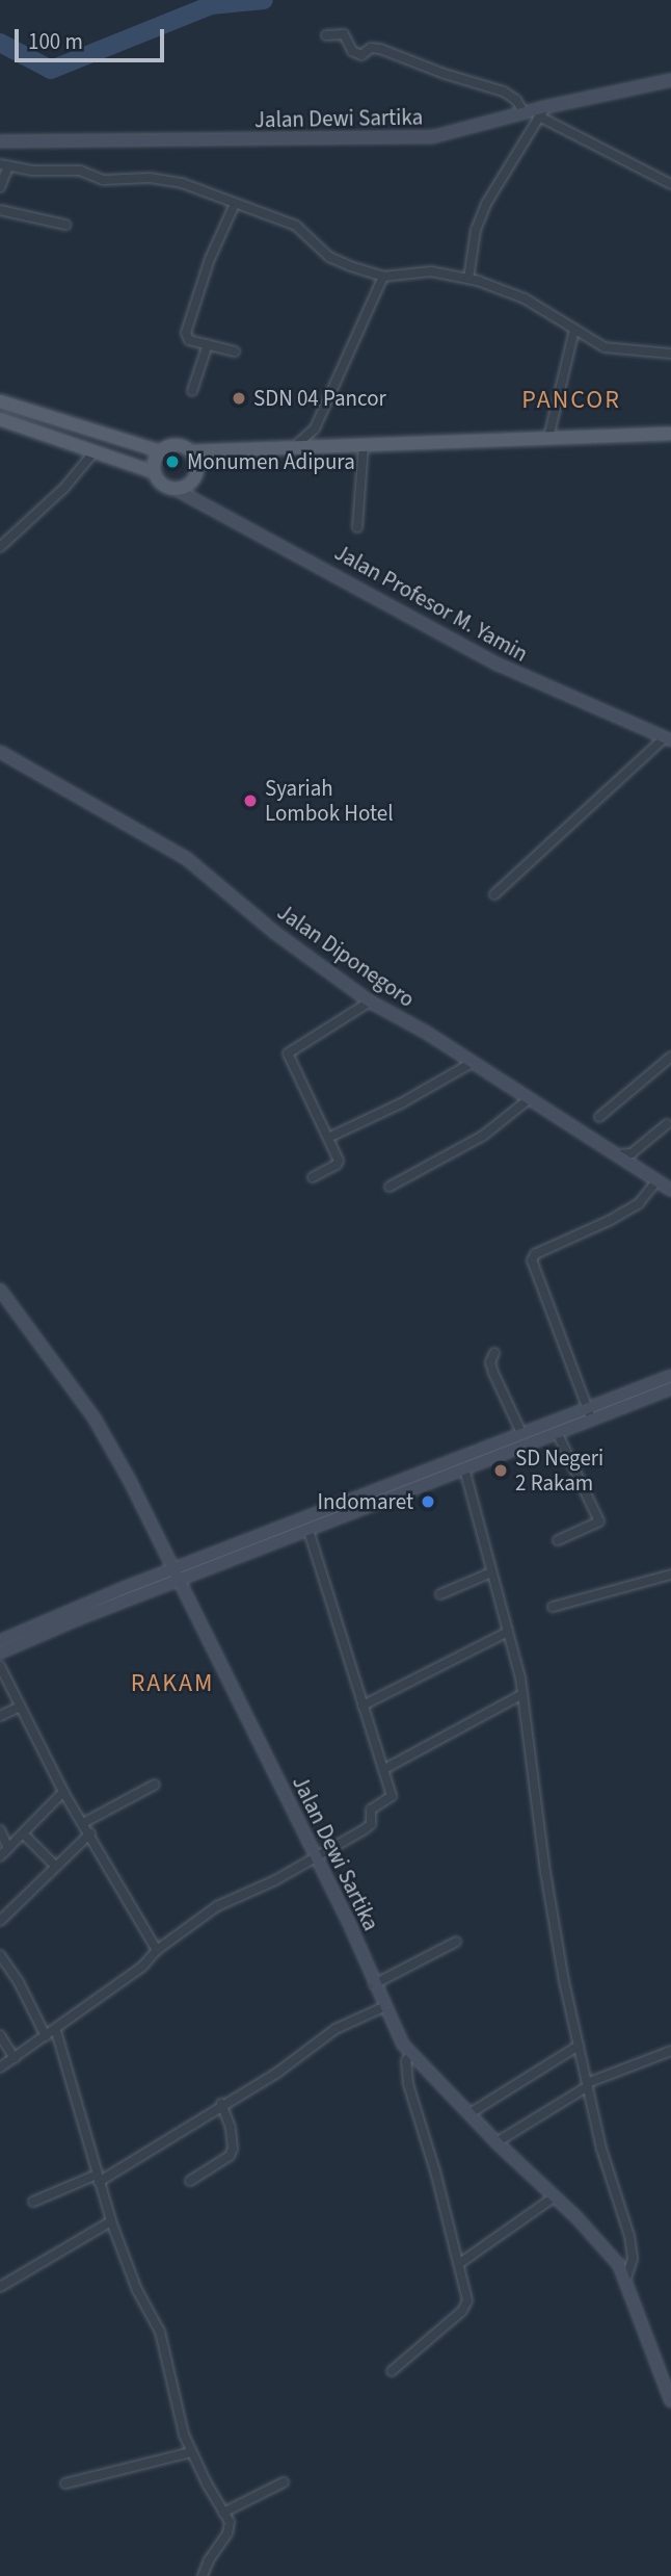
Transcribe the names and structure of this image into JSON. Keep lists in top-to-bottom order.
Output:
{
  "streets": {
    "street": ["Jalan Dewi Sartika", "Jalan Profesor M. Yamin", "Jalan Diponegoro"]
  },
  "districts": ["PANCOR", "RAKAM"],
  "places": [
    "SDN 04 Pancor",
    "Monumen Adipura",
    "Syariah Lombok Hotel",
    "SD Negeri 2 Rakam",
    "Indomaret"
  ],
  "scale_bar": "100 m"
}
